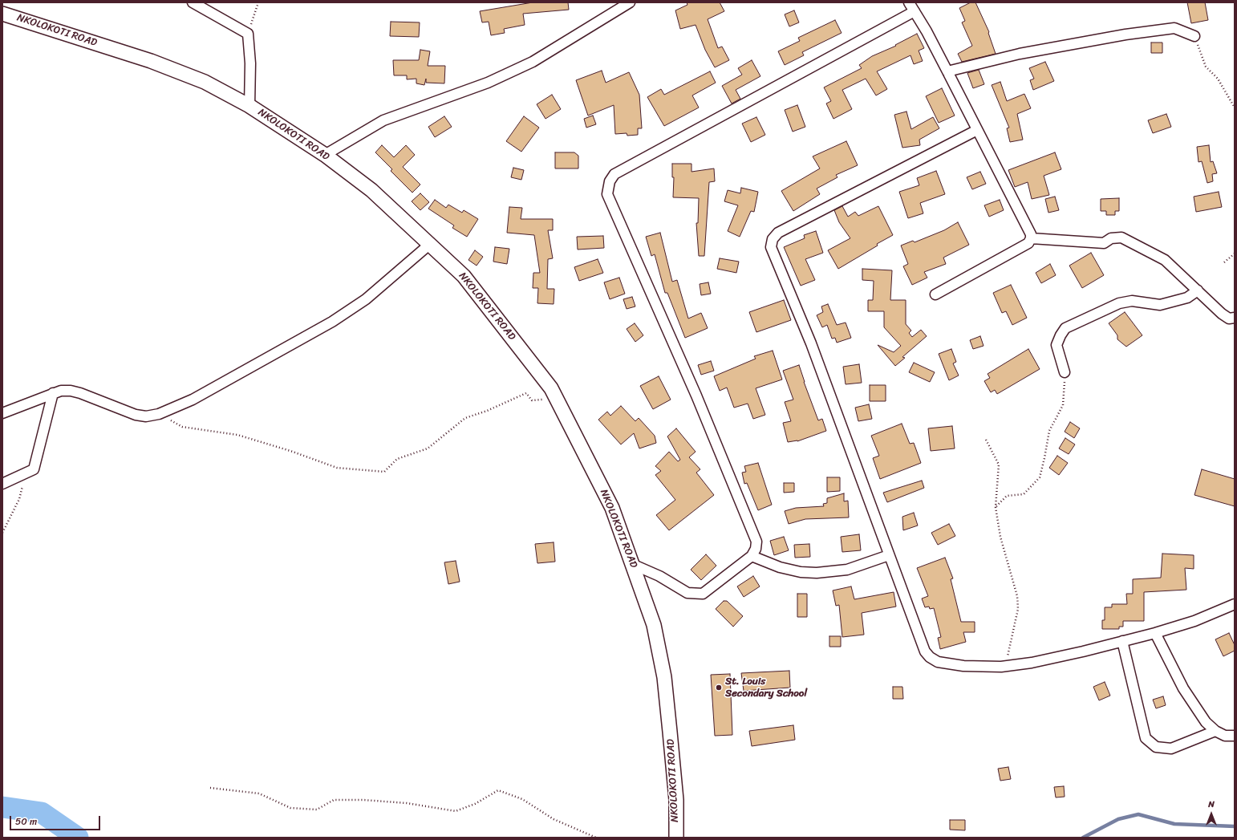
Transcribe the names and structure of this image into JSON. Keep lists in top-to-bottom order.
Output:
{
  "streets": {
    "main road": ["NKOLOKOTI ROAD"]
  },
  "places": ["St. Louis Secondary School"],
  "scale_bar": "50 m",
  "north": "top"
}
